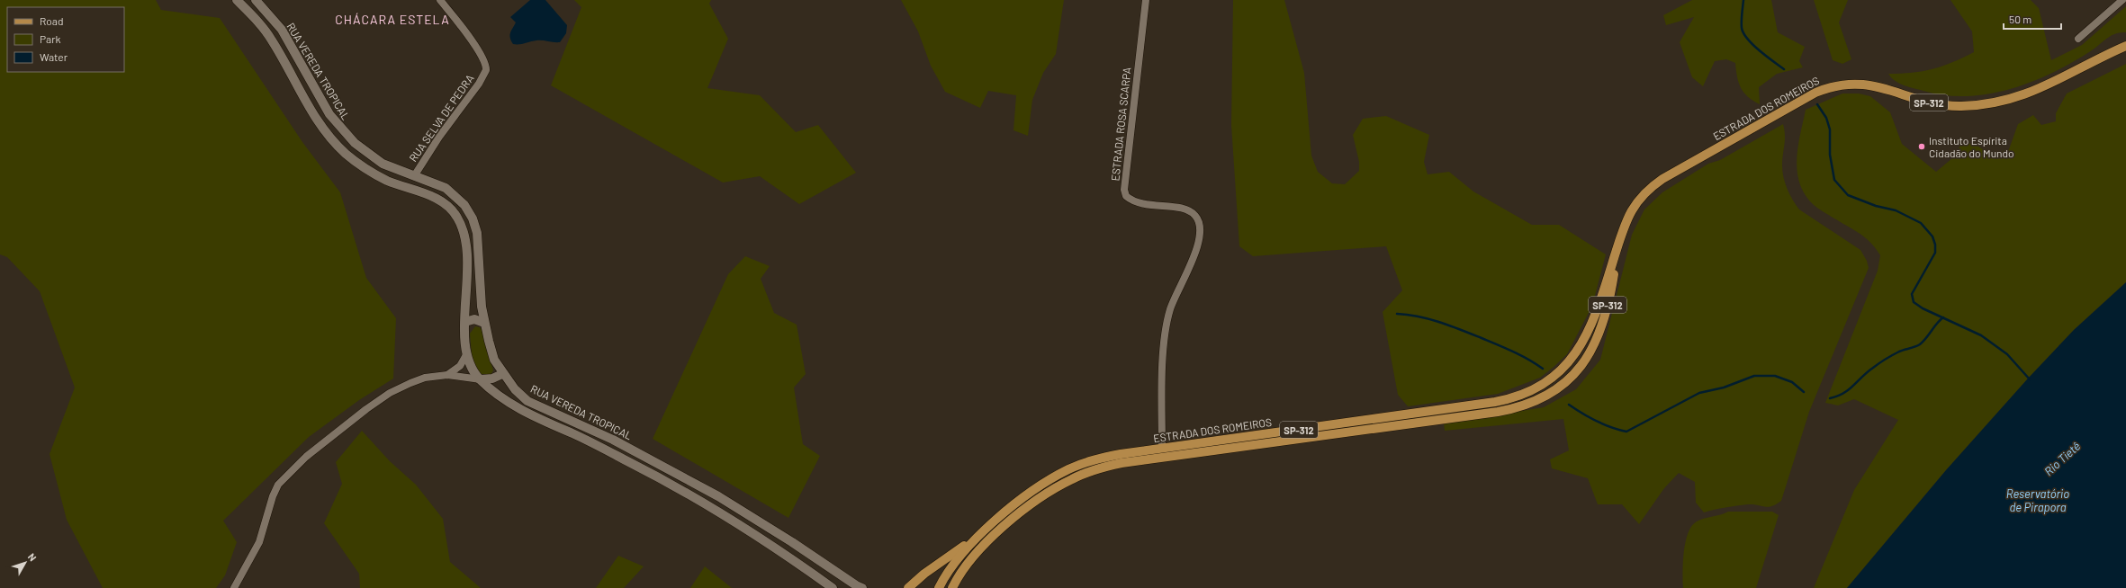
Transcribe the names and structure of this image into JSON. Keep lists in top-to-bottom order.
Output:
{
  "streets": {
    "main road": ["SP-312", "ESTRADA DOS ROMEIROS"],
    "street": ["RUA VEREDA TROPICAL", "RUA SELVA DE PEDRA", "ESTRADA ROSA SCARPA"]
  },
  "crossings": [
    ["RUA VEREDA TROPICAL", "RUA SELVA DE PEDRA"],
    ["ESTRADA DOS ROMEIROS", "ESTRADA ROSA SCARPA"]
  ],
  "districts": ["CHÁCARA ESTELA"],
  "water": ["Rio Tietê", "Reservatório de Pirapora"],
  "places": ["Instituto Espírita Cidadão do Mundo"],
  "legend": ["Road", "Park", "Water"],
  "scale_bar": "50 m",
  "north": "top right"
}
